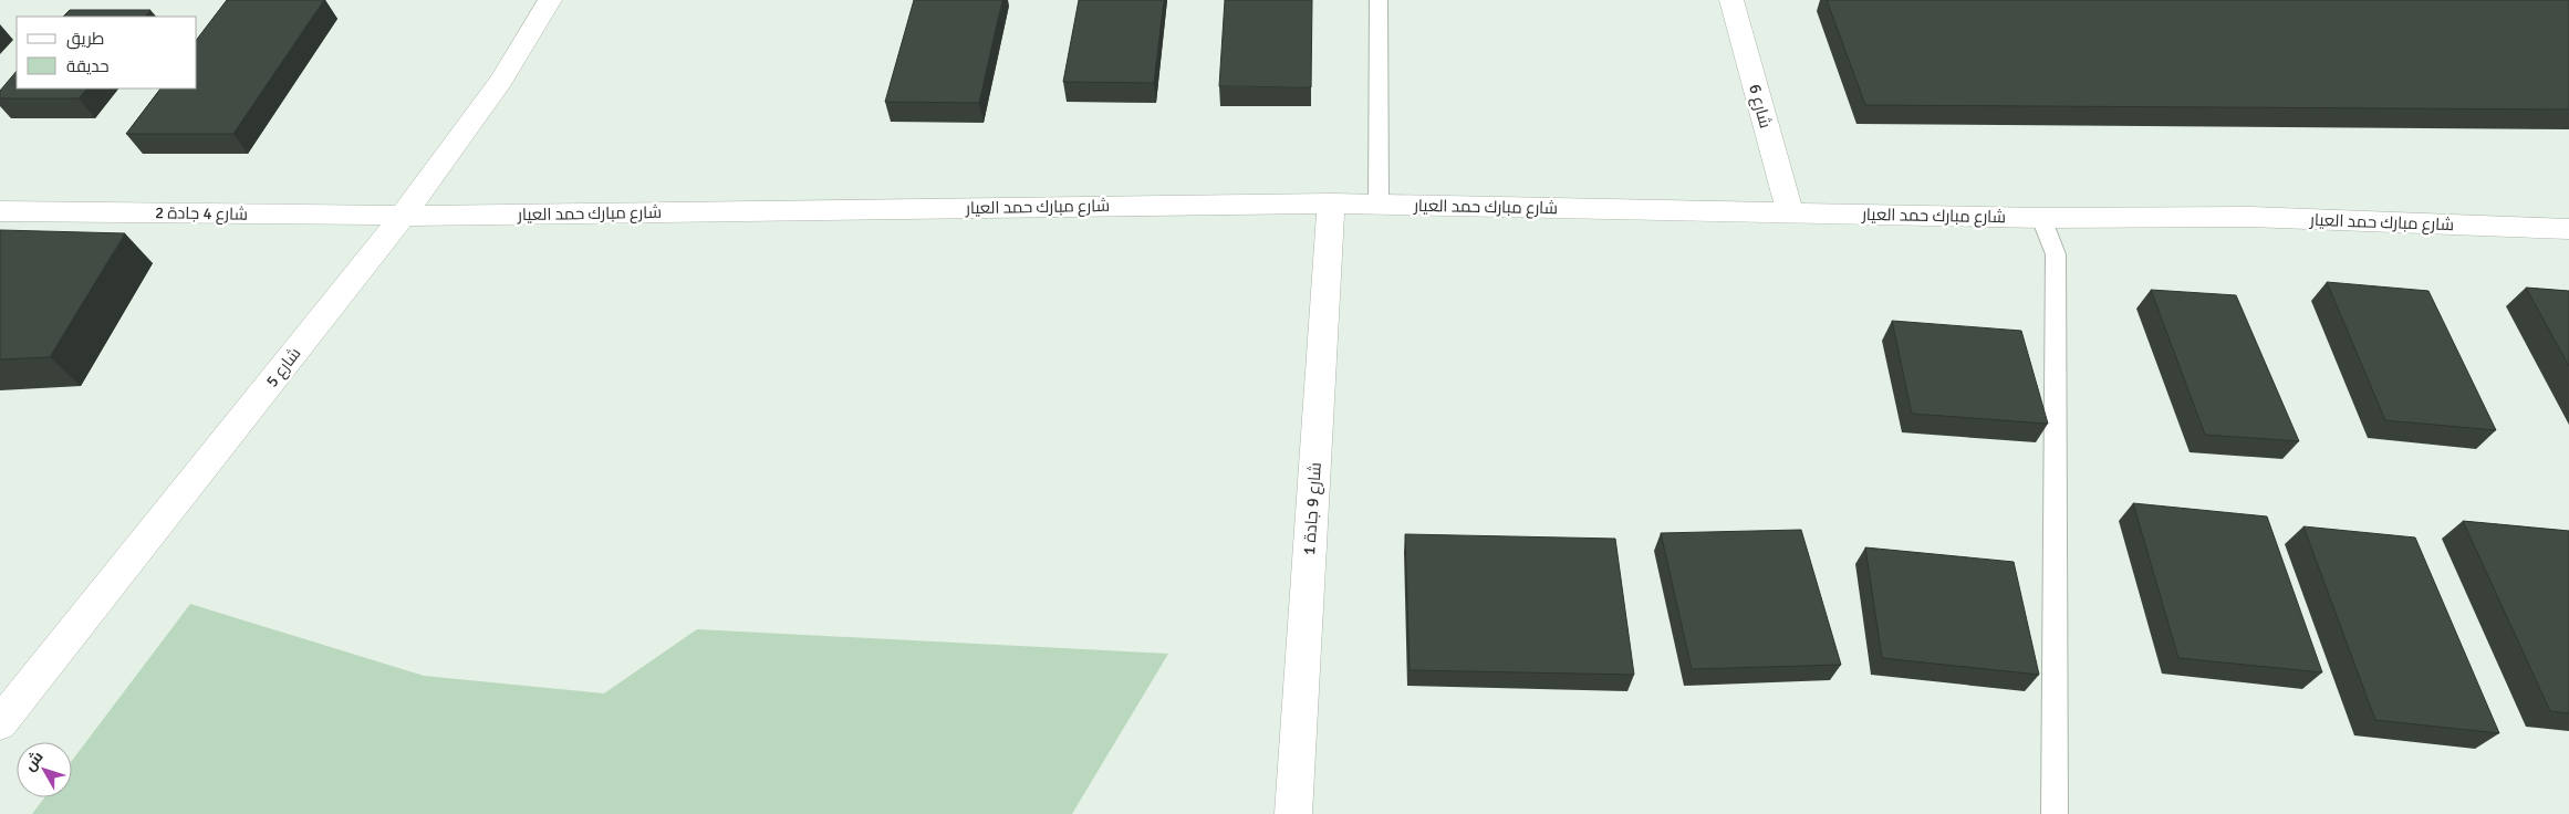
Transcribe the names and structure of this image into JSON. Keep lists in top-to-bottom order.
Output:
{
  "streets": {
    "street": [
      "شارع 6",
      "شارع مبارك حمد العيار",
      "شارع 4 جادة 2",
      "شارع 5",
      "شارع 9 جادة 1"
    ]
  },
  "crossings": [
    ["شارع 6", "شارع مبارك حمد العيار"],
    ["شارع مبارك حمد العيار", "شارع 4 جادة 2"],
    ["شارع مبارك حمد العيار", "شارع 5"],
    ["شارع مبارك حمد العيار", "شارع 9 جادة 1"],
    ["شارع 4 جادة 2", "شارع 5"]
  ],
  "legend": ["طريق", "حديقة"],
  "north": "top left"
}
